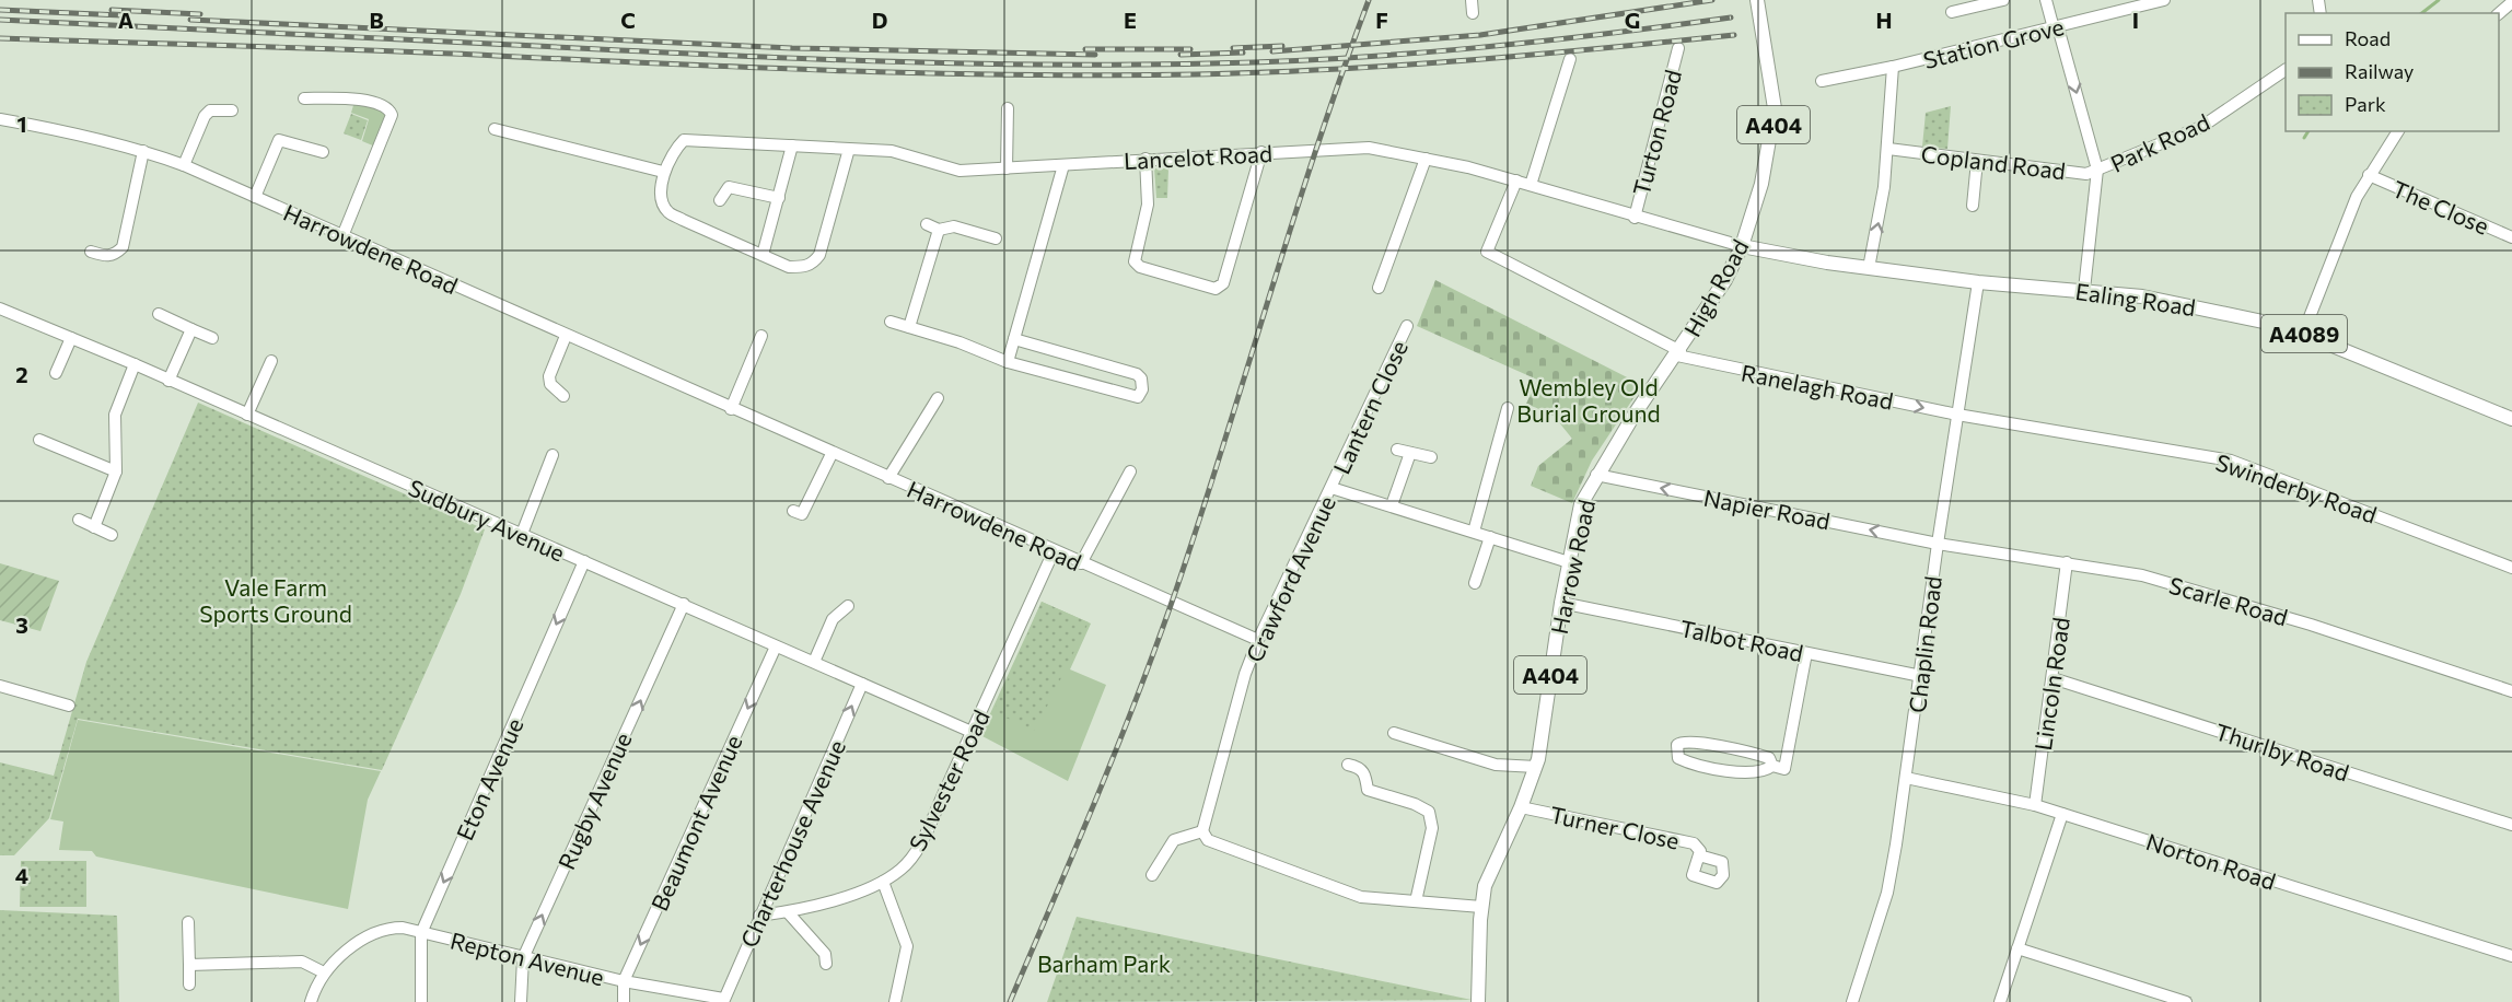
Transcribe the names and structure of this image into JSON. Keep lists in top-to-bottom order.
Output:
{
  "streets": {
    "main road": [
      "A404",
      "High Road",
      "Ealing Road",
      "A4089",
      "Harrow Road"
    ],
    "street": [
      "Station Grove",
      "Turton Road",
      "Park Road",
      "Lancelot Road",
      "Copland Road",
      "The Close",
      "Harrowdene Road",
      "Ranelagh Road",
      "Lantern Close",
      "Swinderby Road",
      "Napier Road",
      "Sudbury Avenue",
      "Crawford Avenue",
      "Scarle Road",
      "Talbot Road",
      "Chaplin Road",
      "Lincoln Road",
      "Thurlby Road",
      "Eton Avenue",
      "Sylvester Road",
      "Rugby Avenue",
      "Beaumont Avenue",
      "Turner Close",
      "Charterhouse Avenue",
      "Norton Road",
      "Repton Avenue"
    ]
  },
  "crossings": [
    ["Turton Road", "Lancelot Road"],
    ["Park Road", "Copland Road"],
    ["Lancelot Road", "High Road"],
    ["Lancelot Road", "Ealing Road"],
    ["Lancelot Road", "Ranelagh Road"],
    ["Harrowdene Road", "Crawford Avenue"],
    ["Harrowdene Road", "Sylvester Road"],
    ["High Road", "Ealing Road"],
    ["High Road", "Ranelagh Road"],
    ["High Road", "Napier Road"],
    ["High Road", "Harrow Road"],
    ["Ealing Road", "Chaplin Road"],
    ["Ranelagh Road", "Swinderby Road"],
    ["Ranelagh Road", "Chaplin Road"],
    ["Lantern Close", "Crawford Avenue"],
    ["Swinderby Road", "Chaplin Road"],
    ["Napier Road", "Harrow Road"],
    ["Napier Road", "Scarle Road"],
    ["Napier Road", "Chaplin Road"],
    ["Sudbury Avenue", "Eton Avenue"],
    ["Sudbury Avenue", "Sylvester Road"],
    ["Sudbury Avenue", "Rugby Avenue"],
    ["Sudbury Avenue", "Beaumont Avenue"],
    ["Sudbury Avenue", "Charterhouse Avenue"],
    ["Harrow Road", "Crawford Avenue"],
    ["Harrow Road", "Talbot Road"],
    ["Harrow Road", "Turner Close"],
    ["Scarle Road", "Chaplin Road"],
    ["Scarle Road", "Lincoln Road"],
    ["Talbot Road", "Chaplin Road"],
    ["Chaplin Road", "Norton Road"],
    ["Lincoln Road", "Thurlby Road"],
    ["Lincoln Road", "Norton Road"],
    ["Eton Avenue", "Repton Avenue"],
    ["Sylvester Road", "Charterhouse Avenue"],
    ["Rugby Avenue", "Repton Avenue"],
    ["Beaumont Avenue", "Repton Avenue"],
    ["Charterhouse Avenue", "Repton Avenue"]
  ],
  "one_way": [
    "Ranelagh Road",
    "Napier Road",
    "Eton Avenue",
    "Rugby Avenue",
    "Beaumont Avenue",
    "Charterhouse Avenue"
  ],
  "parks": ["Wembley Old Burial Ground", "Vale Farm Sports Ground", "Barham Park"],
  "legend": ["Road", "Railway", "Park"],
  "grid": {
    "columns": [
      "A",
      "B",
      "C",
      "D",
      "E",
      "F",
      "G",
      "H",
      "I"
    ],
    "rows": [
      "1",
      "2",
      "3",
      "4"
    ]
  }
}
